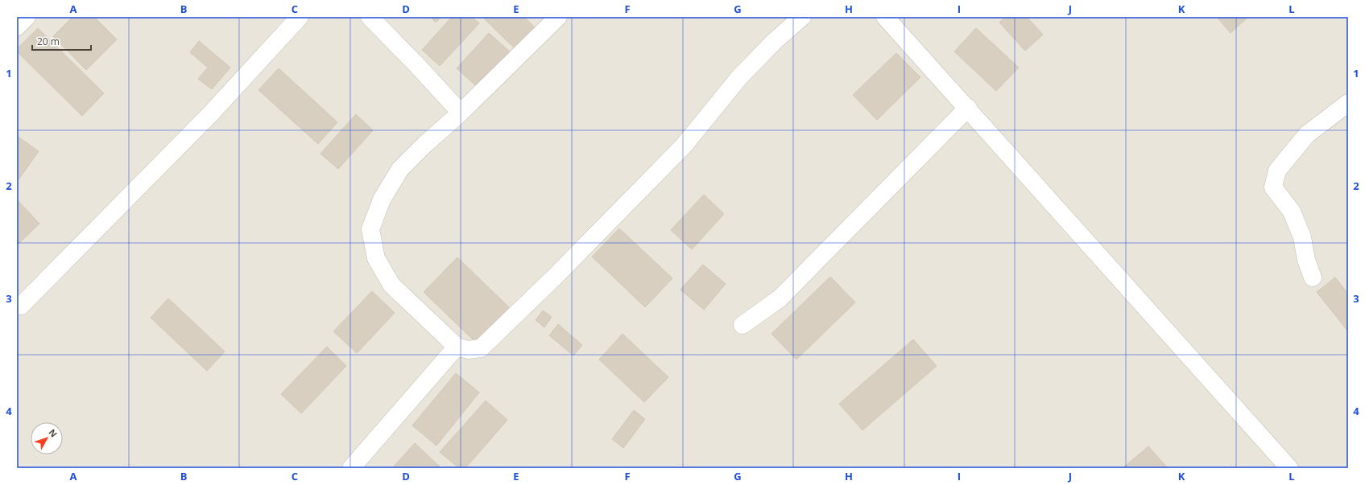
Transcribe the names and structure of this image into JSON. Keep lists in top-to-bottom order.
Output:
{
  "scale_bar": "20 m",
  "north": "top right",
  "grid": {
    "columns": [
      "A",
      "B",
      "C",
      "D",
      "E",
      "F",
      "G",
      "H",
      "I",
      "J",
      "K",
      "L"
    ],
    "rows": [
      "1",
      "2",
      "3",
      "4"
    ]
  }
}
